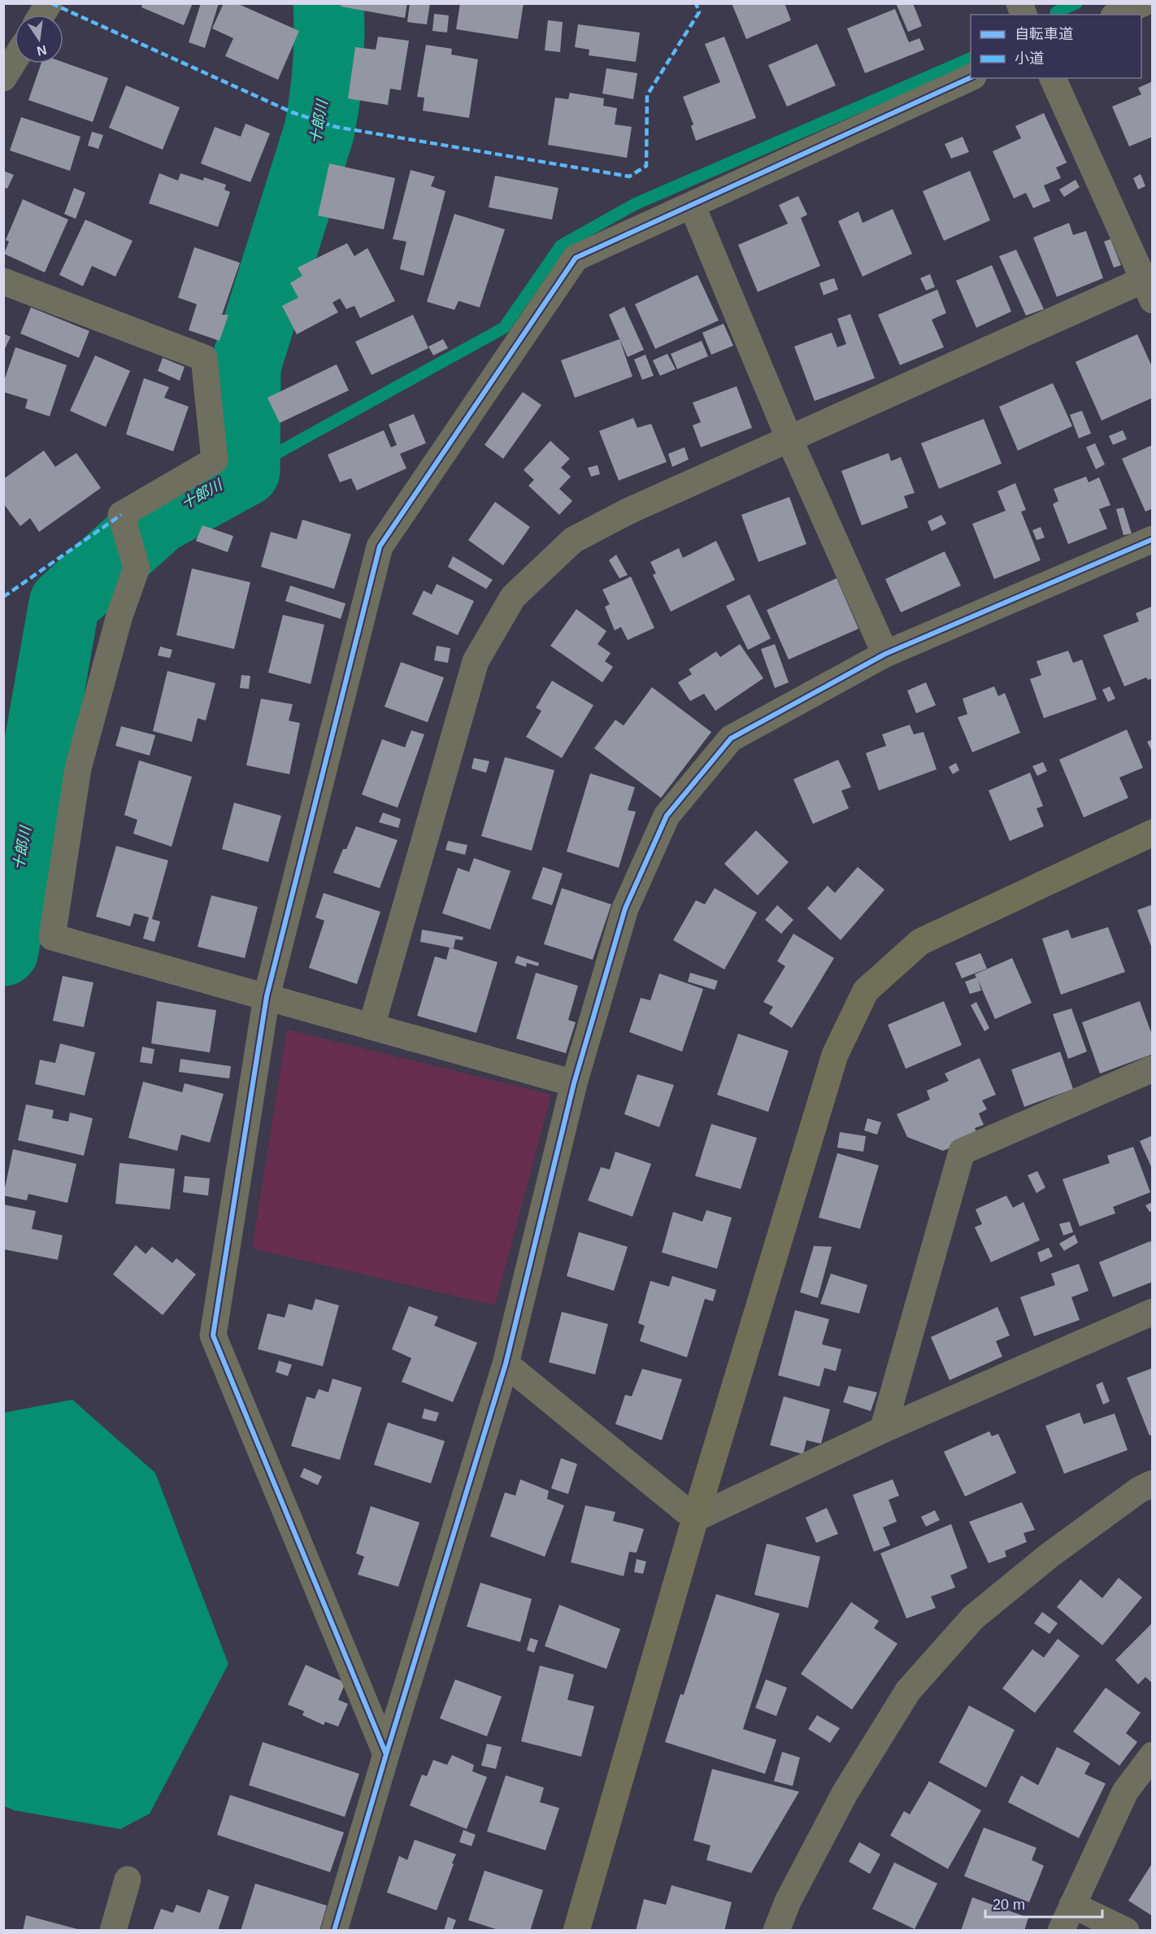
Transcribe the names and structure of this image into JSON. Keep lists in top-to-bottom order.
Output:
{
  "water": ["十郎川"],
  "legend": ["自転車道", "小道"],
  "scale_bar": "20 m",
  "north": "bottom"
}
